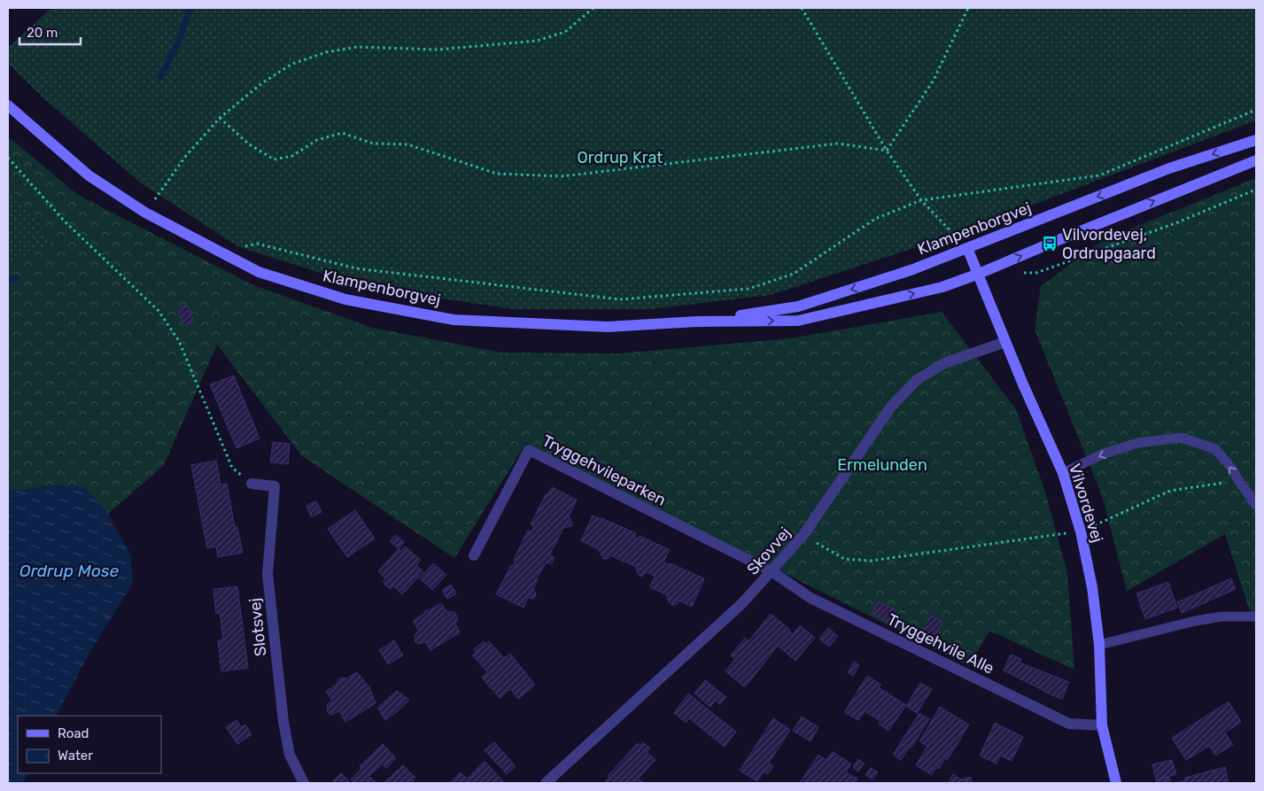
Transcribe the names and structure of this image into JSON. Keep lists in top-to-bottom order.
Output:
{
  "streets": {
    "street": [
      "Klampenborgvej",
      "Tryggehvileparken",
      "Vilvordevej",
      "Skovvej",
      "Slotsvej",
      "Tryggehvile Alle"
    ]
  },
  "crossings": [
    ["Klampenborgvej", "Vilvordevej"],
    ["Tryggehvileparken", "Skovvej"],
    ["Tryggehvileparken", "Tryggehvile Alle"],
    ["Vilvordevej", "Skovvej"],
    ["Vilvordevej", "Tryggehvile Alle"],
    ["Skovvej", "Tryggehvile Alle"]
  ],
  "water": ["Ordrup Mose"],
  "parks": ["Ordrup Krat", "Ermelunden"],
  "places": {
    "bus stop": ["Vilvordevej, Ordrupgaard"]
  },
  "legend": ["Road", "Water"],
  "scale_bar": "20 m"
}
